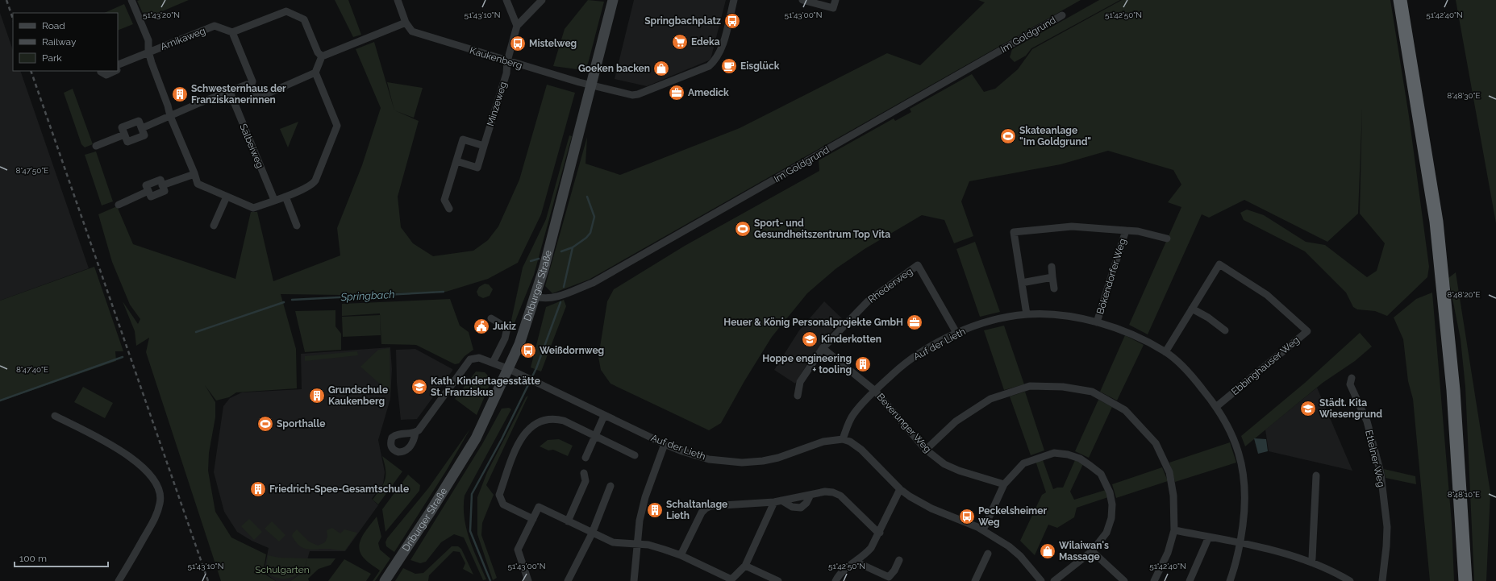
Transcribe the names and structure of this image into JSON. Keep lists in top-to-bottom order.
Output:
{
  "streets": {
    "main road": ["Driburger Straße"],
    "street": [
      "Im Goldgrund",
      "Arnikaweg",
      "Kaukenberg",
      "Minzeweg",
      "Salbeiweg",
      "Bökendorfer Weg",
      "Rhederweg",
      "Auf der Lieth",
      "Ebbinghauser Weg",
      "Beverunger Weg",
      "Ettelner Weg"
    ]
  },
  "crossings": [
    ["Im Goldgrund", "Driburger Straße"],
    ["Arnikaweg", "Salbeiweg"],
    ["Kaukenberg", "Minzeweg"],
    ["Kaukenberg", "Driburger Straße"],
    ["Bökendorfer Weg", "Auf der Lieth"],
    ["Driburger Straße", "Auf der Lieth"],
    ["Rhederweg", "Auf der Lieth"],
    ["Auf der Lieth", "Ebbinghauser Weg"],
    ["Auf der Lieth", "Beverunger Weg"]
  ],
  "water": ["Springbach"],
  "parks": ["Schulgarten"],
  "places": {
    "bus stop": [
      "Springbachplatz",
      "Mistelweg",
      "Weißdornweg",
      "Peckelsheimer Weg"
    ],
    "supermarket": ["Edeka"],
    "cafe": ["Eisglück"],
    "shop": ["Goeken backen", "Wilaiwan's Massage"],
    "office": ["Amedick", "Heuer & König Personalprojekte GmbH"],
    "building": [
      "Schwesternhaus der Franziskanerinnen",
      "Hoppe engineering + tooling",
      "Grundschule Kaukenberg",
      "Friedrich-Spee-Gesamtschule",
      "Schaltanlage Lieth"
    ],
    "sports": ["Skateanlage \"Im Goldgrund\"", "Sport- und Gesundheitszentrum Top Vita", "Sporthalle"],
    "public building": ["Jukiz"],
    "school or university": ["Kinderkotten", "Kath. Kindertagesstätte St. Franziskus", "Städt. Kita Wiesengrund"]
  },
  "legend": ["Road", "Railway", "Park"],
  "scale_bar": "100 m",
  "coordinates": [
    "51°43'20\"N",
    "51°43'10\"N",
    "51°43'00\"N",
    "51°42'50\"N",
    "51°42'40\"N",
    "8°48'30\"E",
    "8°47'50\"E",
    "8°48'20\"E",
    "8°47'40\"E",
    "8°48'10\"E"
  ]
}
